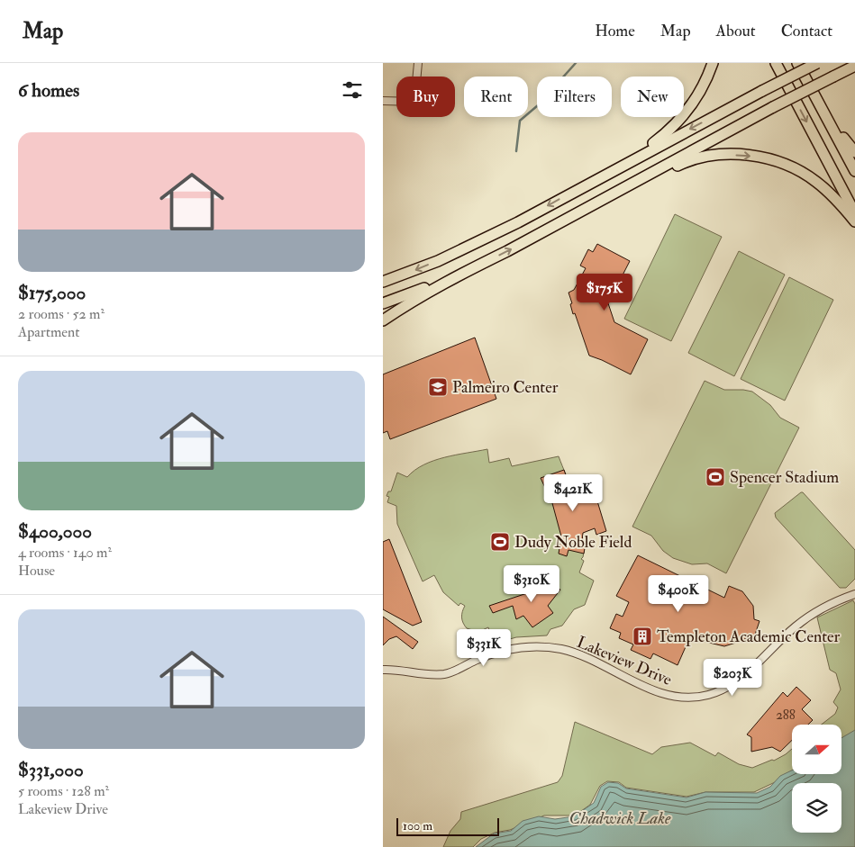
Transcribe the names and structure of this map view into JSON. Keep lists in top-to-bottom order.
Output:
{
  "streets": {
    "street": ["Lakeview Drive"]
  },
  "water": ["Chadwick Lake"],
  "places": {
    "school or university": ["Palmeiro Center"],
    "sports": ["Spencer Stadium", "Dudy Noble Field"],
    "building": ["Templeton Academic Center"]
  },
  "house_numbers": ["288"],
  "scale_bar": "100 m",
  "north": "right",
  "page": {
    "header": "Map",
    "nav": [
      "Home",
      "Map",
      "About",
      "Contact"
    ],
    "heading": "6 homes",
    "chip": [
      "Buy",
      "Rent",
      "Filters",
      "New"
    ],
    "list": [
      {
        "name": "$175,000",
        "note": "2 rooms · 52 m² · Apartment"
      },
      {
        "name": "$400,000",
        "note": "4 rooms · 140 m² · House"
      },
      {
        "name": "$331,000",
        "note": "5 rooms · 128 m² · Lakeview Drive"
      }
    ],
    "price": [
      "$175K",
      "$421K",
      "$310K",
      "$400K",
      "$331K",
      "$203K"
    ],
    "scale": "100 m"
  }
}
